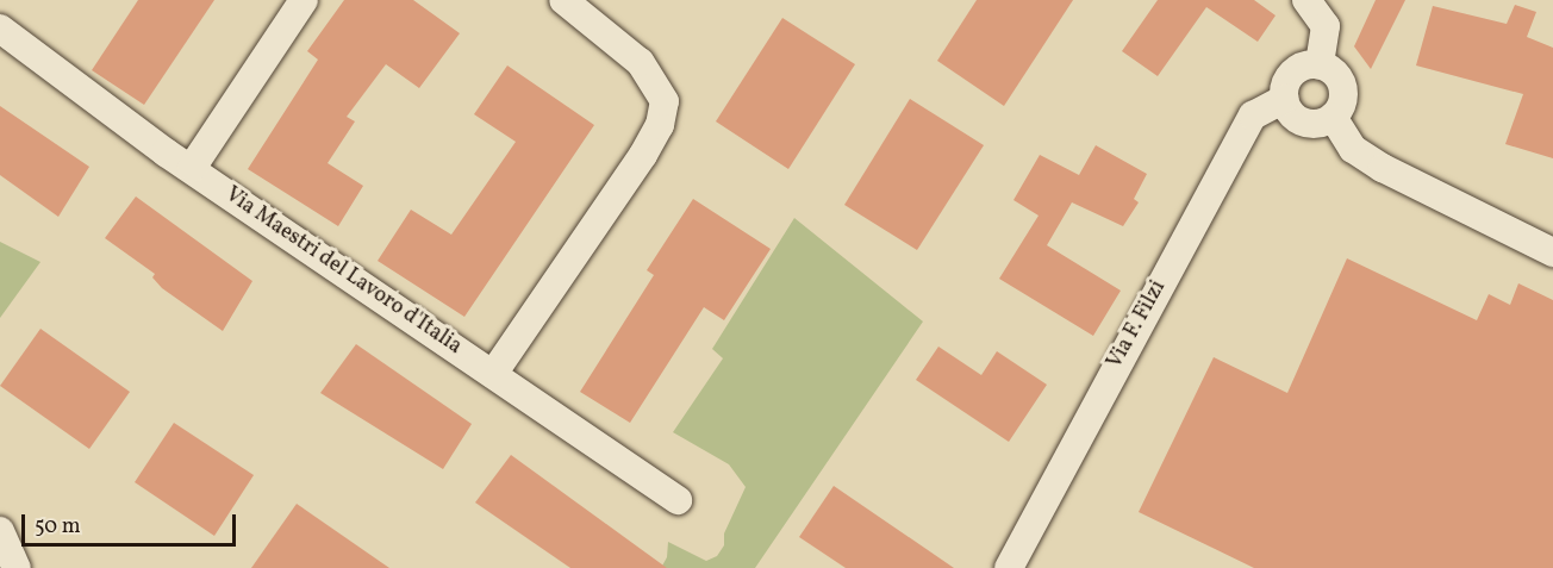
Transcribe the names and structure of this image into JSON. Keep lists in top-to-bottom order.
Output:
{
  "streets": {
    "street": ["Via Maestri del Lavoro d'Italia", "Via F. Filzi"]
  },
  "scale_bar": "50 m"
}
